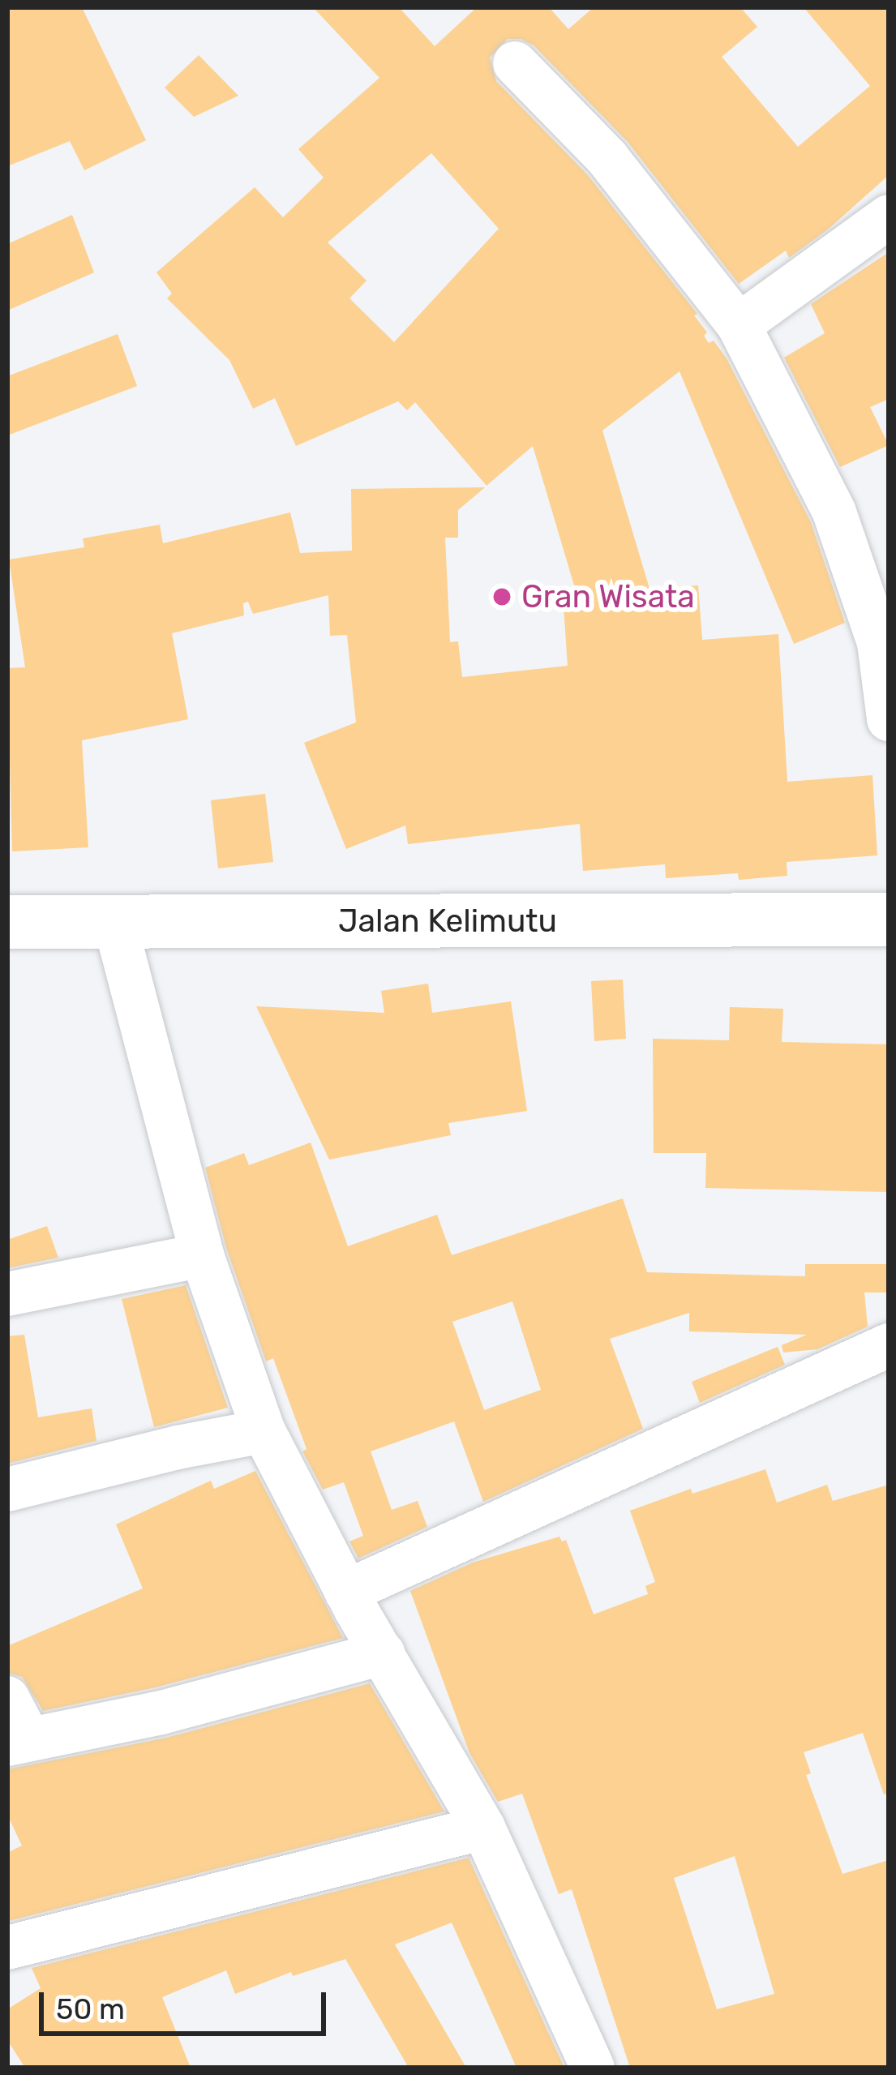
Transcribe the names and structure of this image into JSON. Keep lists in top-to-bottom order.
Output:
{
  "streets": {
    "street": ["Jalan Kelimutu"]
  },
  "places": ["Gran Wisata"],
  "scale_bar": "50 m"
}
